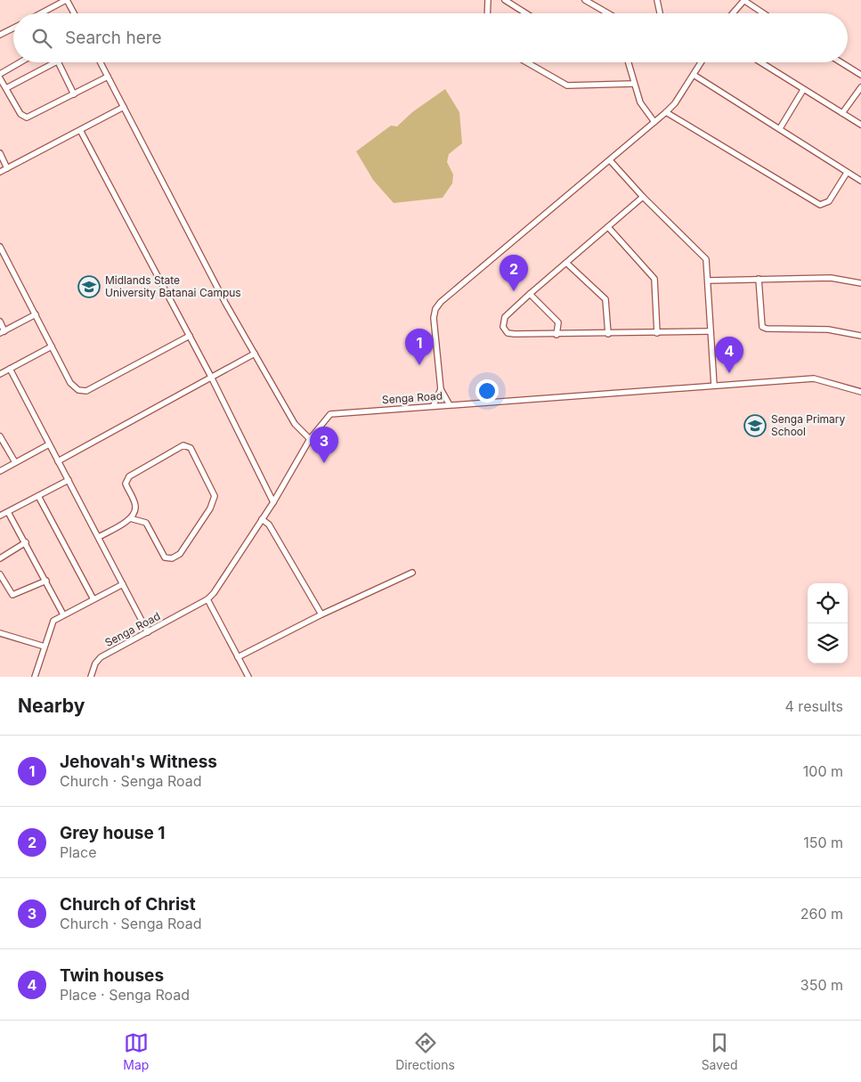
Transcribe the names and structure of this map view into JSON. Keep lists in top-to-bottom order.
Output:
{
  "streets": {
    "street": ["Senga Road"]
  },
  "places": {
    "school or university": ["Midlands State University Batanai Campus", "Senga Primary School"]
  },
  "page": {
    "search": "Search here",
    "pins": [
      "2",
      "1",
      "4",
      "3"
    ],
    "heading": ["Nearby", "4 results"],
    "list": [
      {
        "mark": "1",
        "name": "Jehovah's Witness",
        "note": "Church · Senga Road",
        "value": "100 m"
      },
      {
        "mark": "2",
        "name": "Grey house 1",
        "note": "Place",
        "value": "150 m"
      },
      {
        "mark": "3",
        "name": "Church of Christ",
        "note": "Church · Senga Road",
        "value": "260 m"
      },
      {
        "mark": "4",
        "name": "Twin houses",
        "note": "Place · Senga Road",
        "value": "350 m"
      }
    ],
    "nav": ["Map", "Directions", "Saved"]
  }
}
